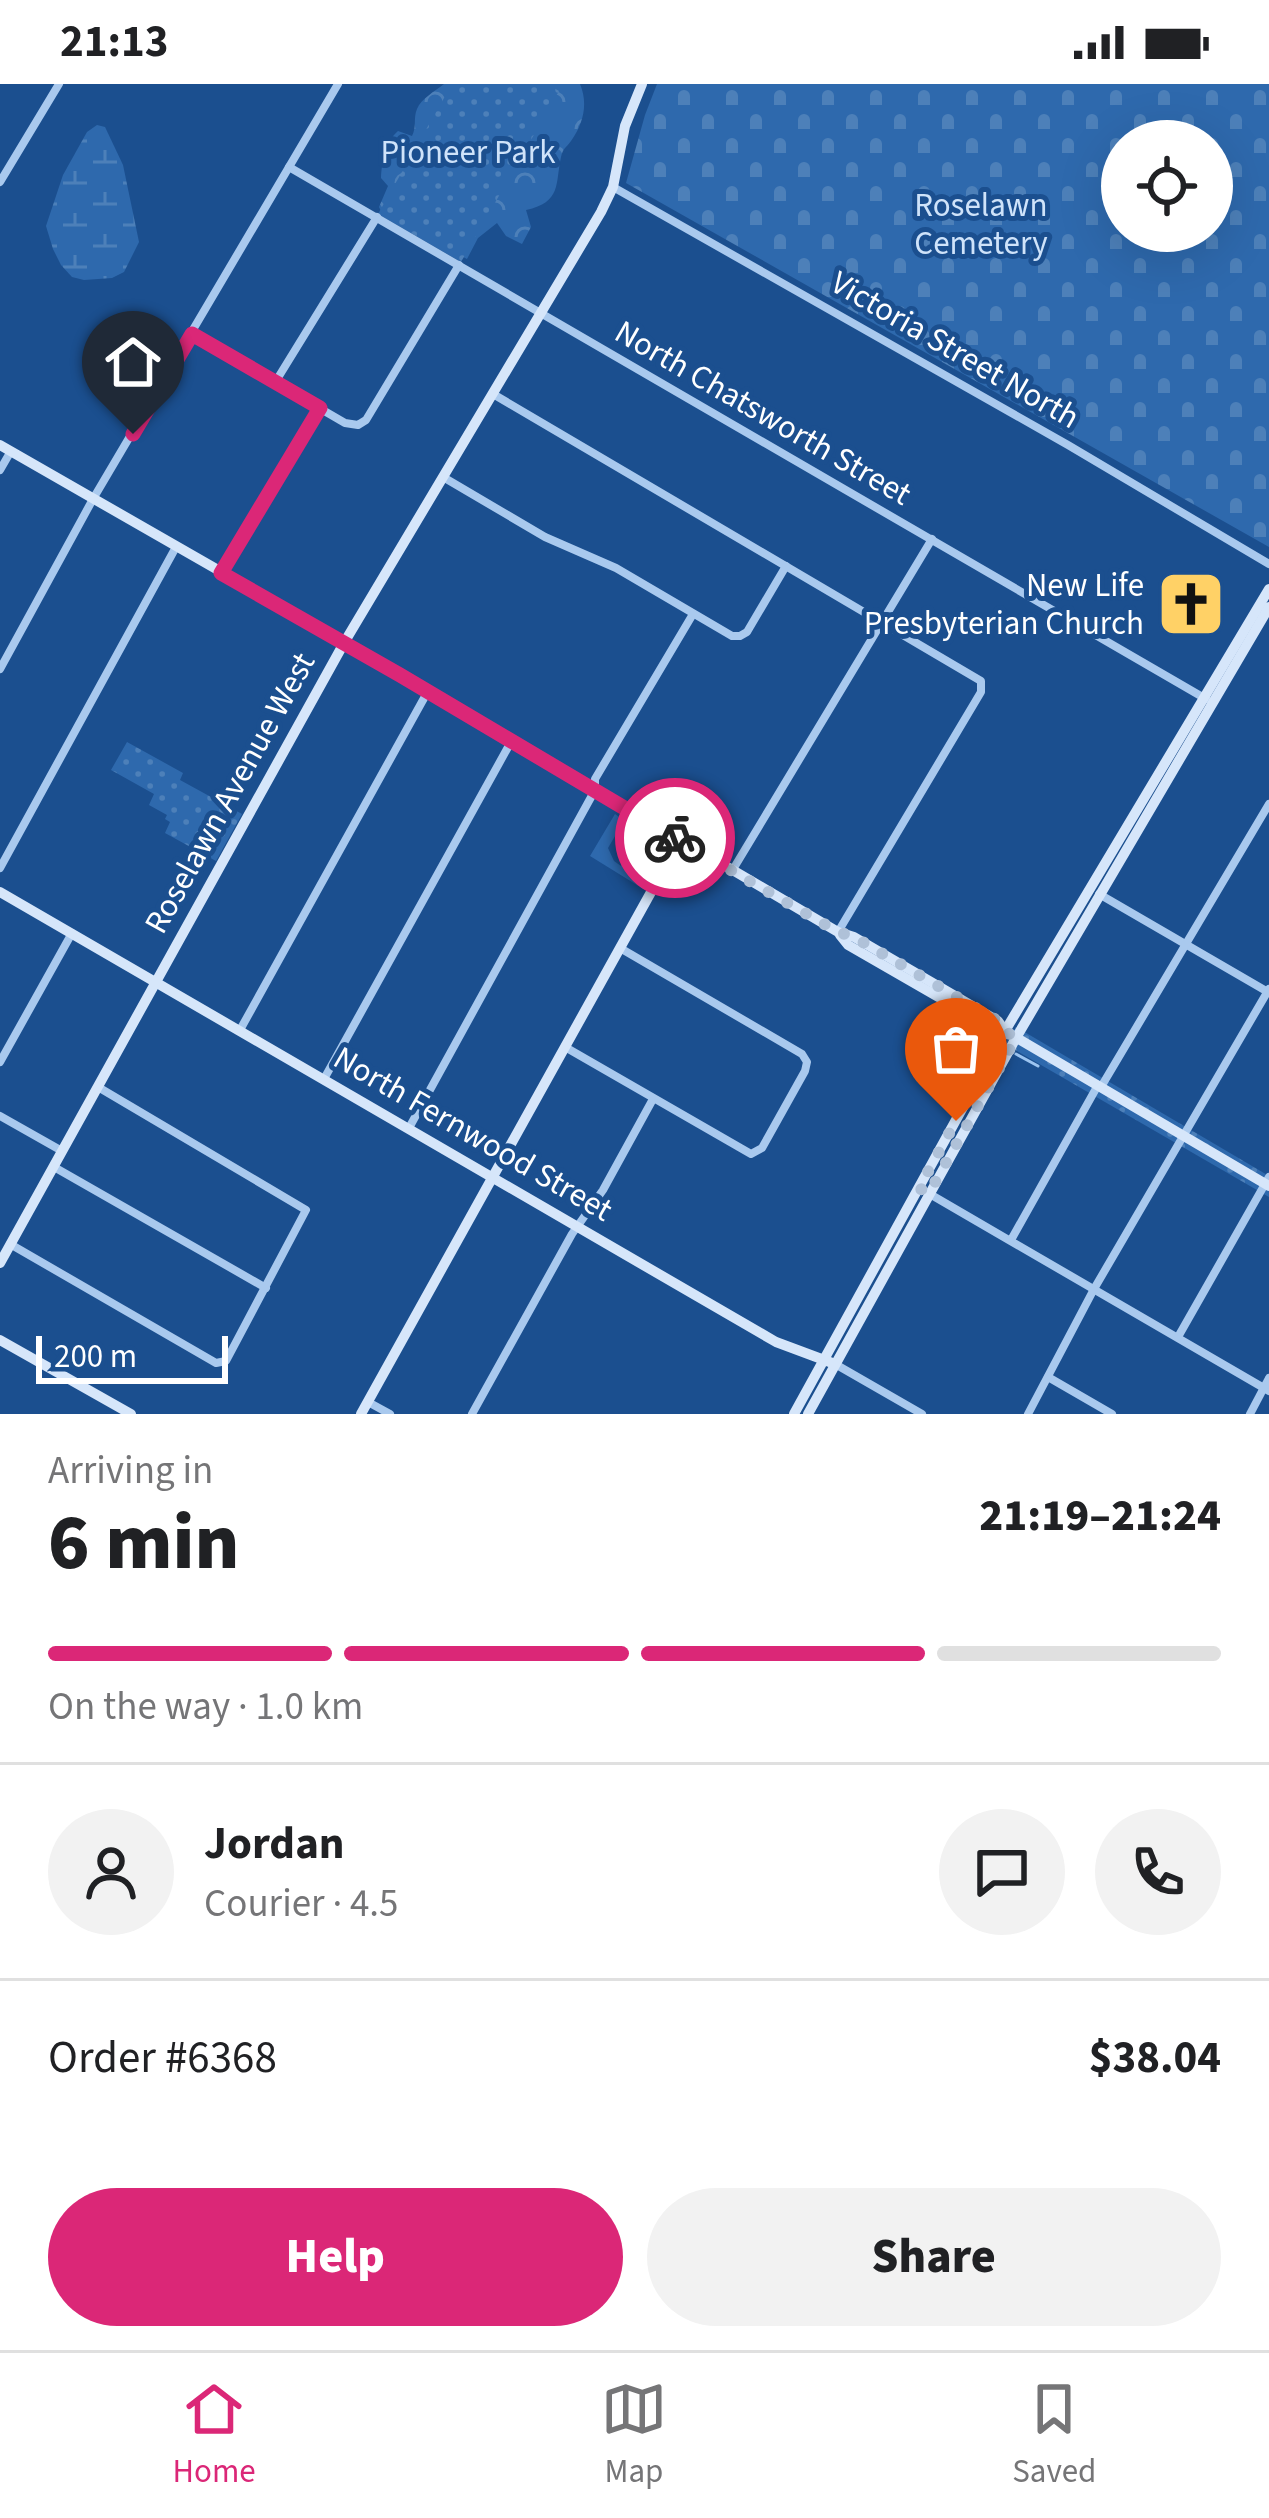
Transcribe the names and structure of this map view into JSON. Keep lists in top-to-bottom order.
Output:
{
  "streets": {
    "street": [
      "Victoria Street North",
      "North Chatsworth Street",
      "Roselawn Avenue West",
      "North Fernwood Street"
    ]
  },
  "crossings": [
    ["Victoria Street North", "Roselawn Avenue West"],
    ["North Chatsworth Street", "Roselawn Avenue West"],
    ["Roselawn Avenue West", "North Fernwood Street"]
  ],
  "parks": ["Pioneer Park", "Roselawn Cemetery"],
  "places": {
    "church": ["New Life Presbyterian Church"]
  },
  "scale_bar": "200 m",
  "page": {
    "status": "21:13",
    "scale": "200 m",
    "heading": ["6 min", "Arriving in", "21:19–21:24"],
    "panel": [
      "Jordan",
      "Courier · 4.5",
      "Order #6368",
      "$38.04"
    ],
    "bar": "On the way · 1.0 km",
    "buttons": ["Help", "Share"],
    "tabs": ["Home", "Map", "Saved"]
  }
}
